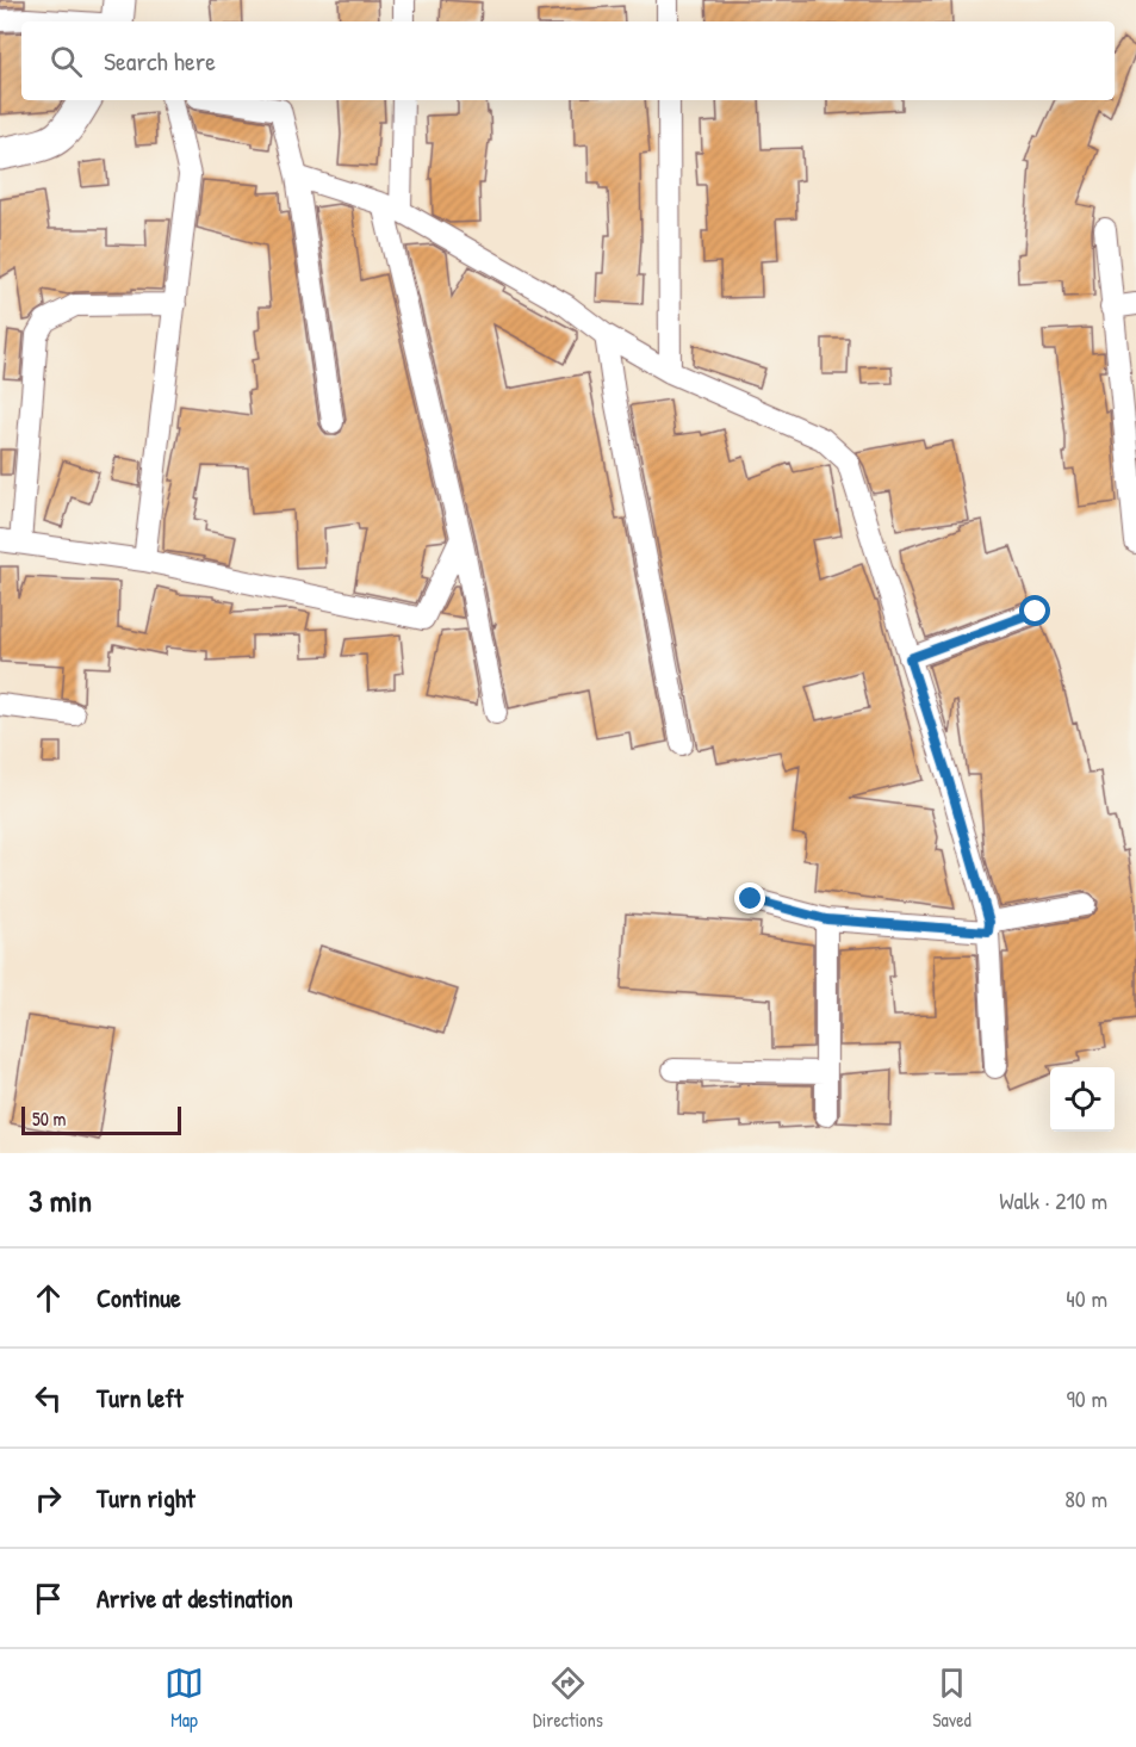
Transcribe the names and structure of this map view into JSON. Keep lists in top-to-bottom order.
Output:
{
  "scale_bar": "50 m",
  "page": {
    "search": "Search here",
    "scale": "50 m",
    "heading": ["3 min", "Walk · 210 m"],
    "list": [
      ["Continue", "40 m"],
      ["Turn left", "90 m"],
      ["Turn right", "80 m"],
      "Arrive at destination"
    ],
    "nav": ["Map", "Directions", "Saved"]
  }
}
